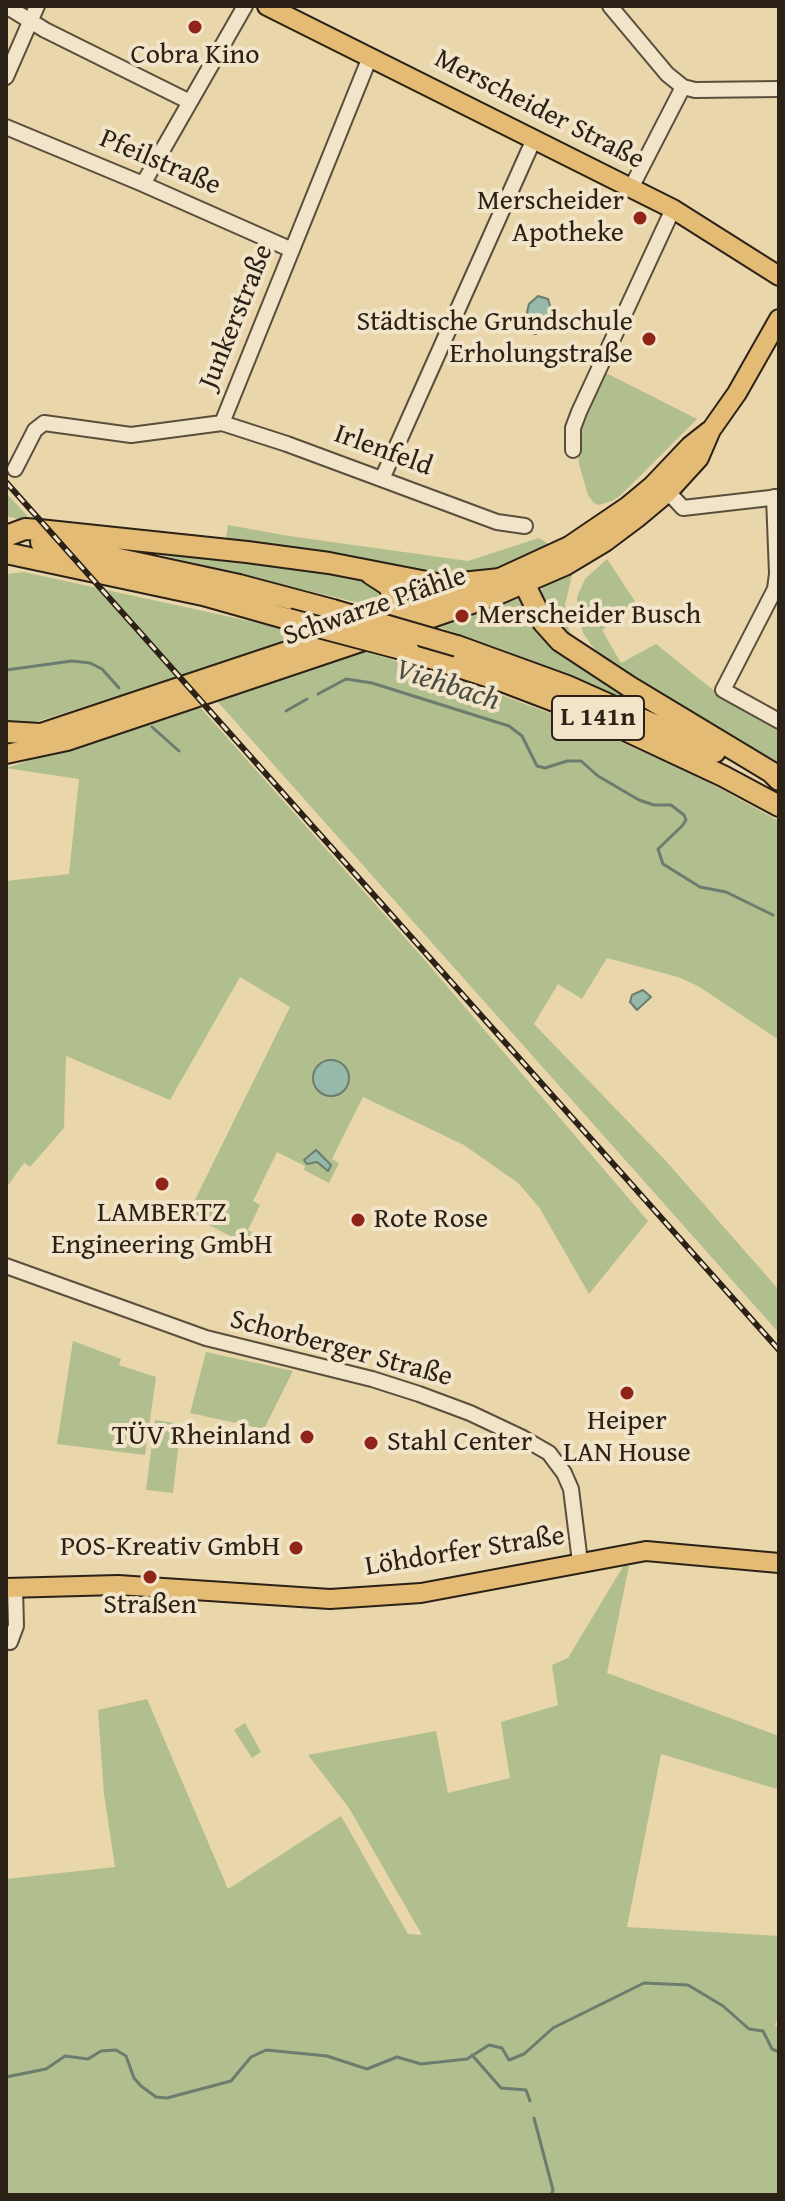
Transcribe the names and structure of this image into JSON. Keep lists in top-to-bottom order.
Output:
{
  "streets": {
    "highway": ["L 141n"],
    "main road": ["Merscheider Straße", "Schwarze Pfähle", "Löhdorfer Straße"],
    "street": [
      "Pfeilstraße",
      "Junkerstraße",
      "Irlenfeld",
      "Schorberger Straße"
    ]
  },
  "crossings": [
    ["Merscheider Straße", "Junkerstraße"],
    ["Pfeilstraße", "Junkerstraße"],
    ["Junkerstraße", "Irlenfeld"],
    ["Schorberger Straße", "Löhdorfer Straße"]
  ],
  "water": ["Viehbach"],
  "places": [
    "Cobra Kino",
    "Merscheider Apotheke",
    "Städtische Grundschule Erholungstraße",
    "Merscheider Busch",
    "LAMBERTZ Engineering GmbH",
    "Rote Rose",
    "Heiper LAN House",
    "TÜV Rheinland",
    "Stahl Center",
    "POS-Kreativ GmbH",
    "Straßen"
  ]
}
